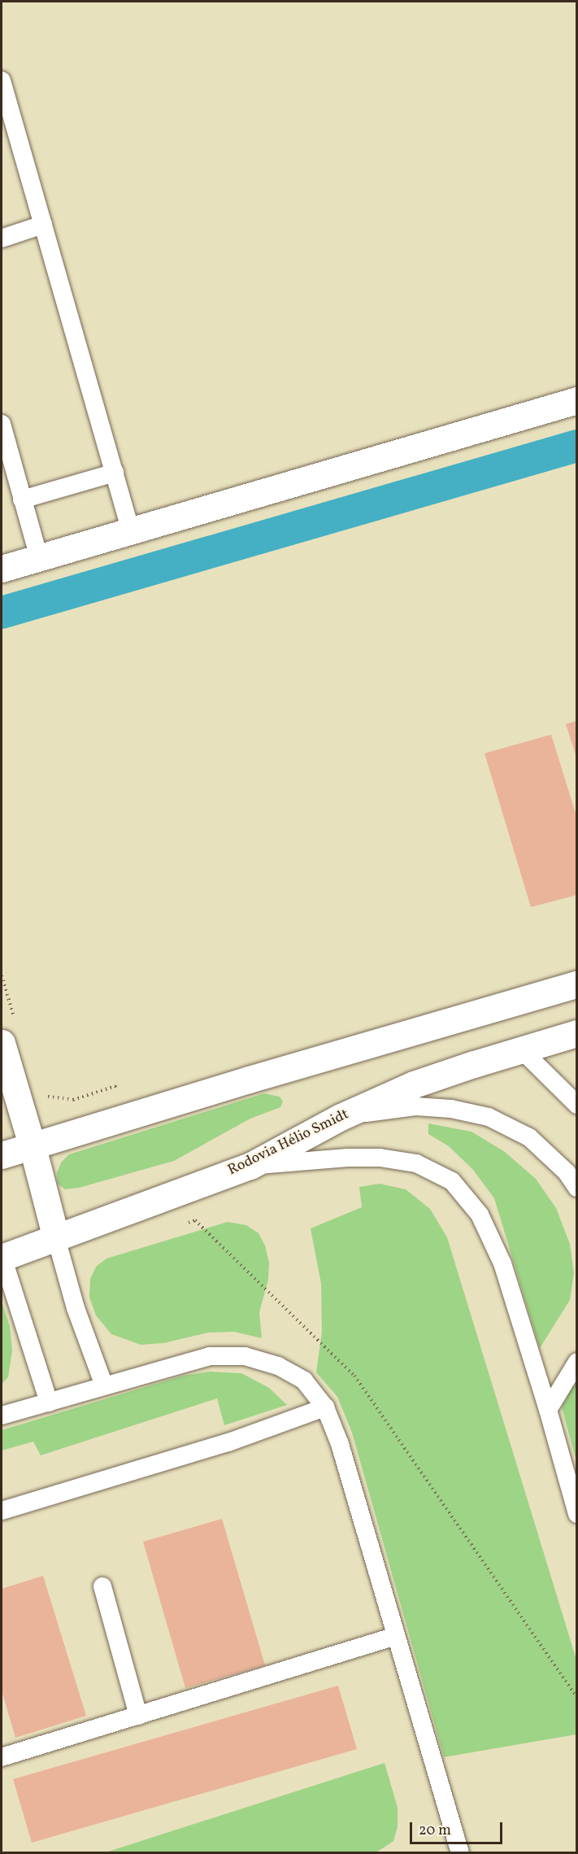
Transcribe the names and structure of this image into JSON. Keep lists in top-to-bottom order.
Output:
{
  "streets": {
    "main road": ["Rodovia Hélio Smidt"]
  },
  "scale_bar": "20 m"
}
